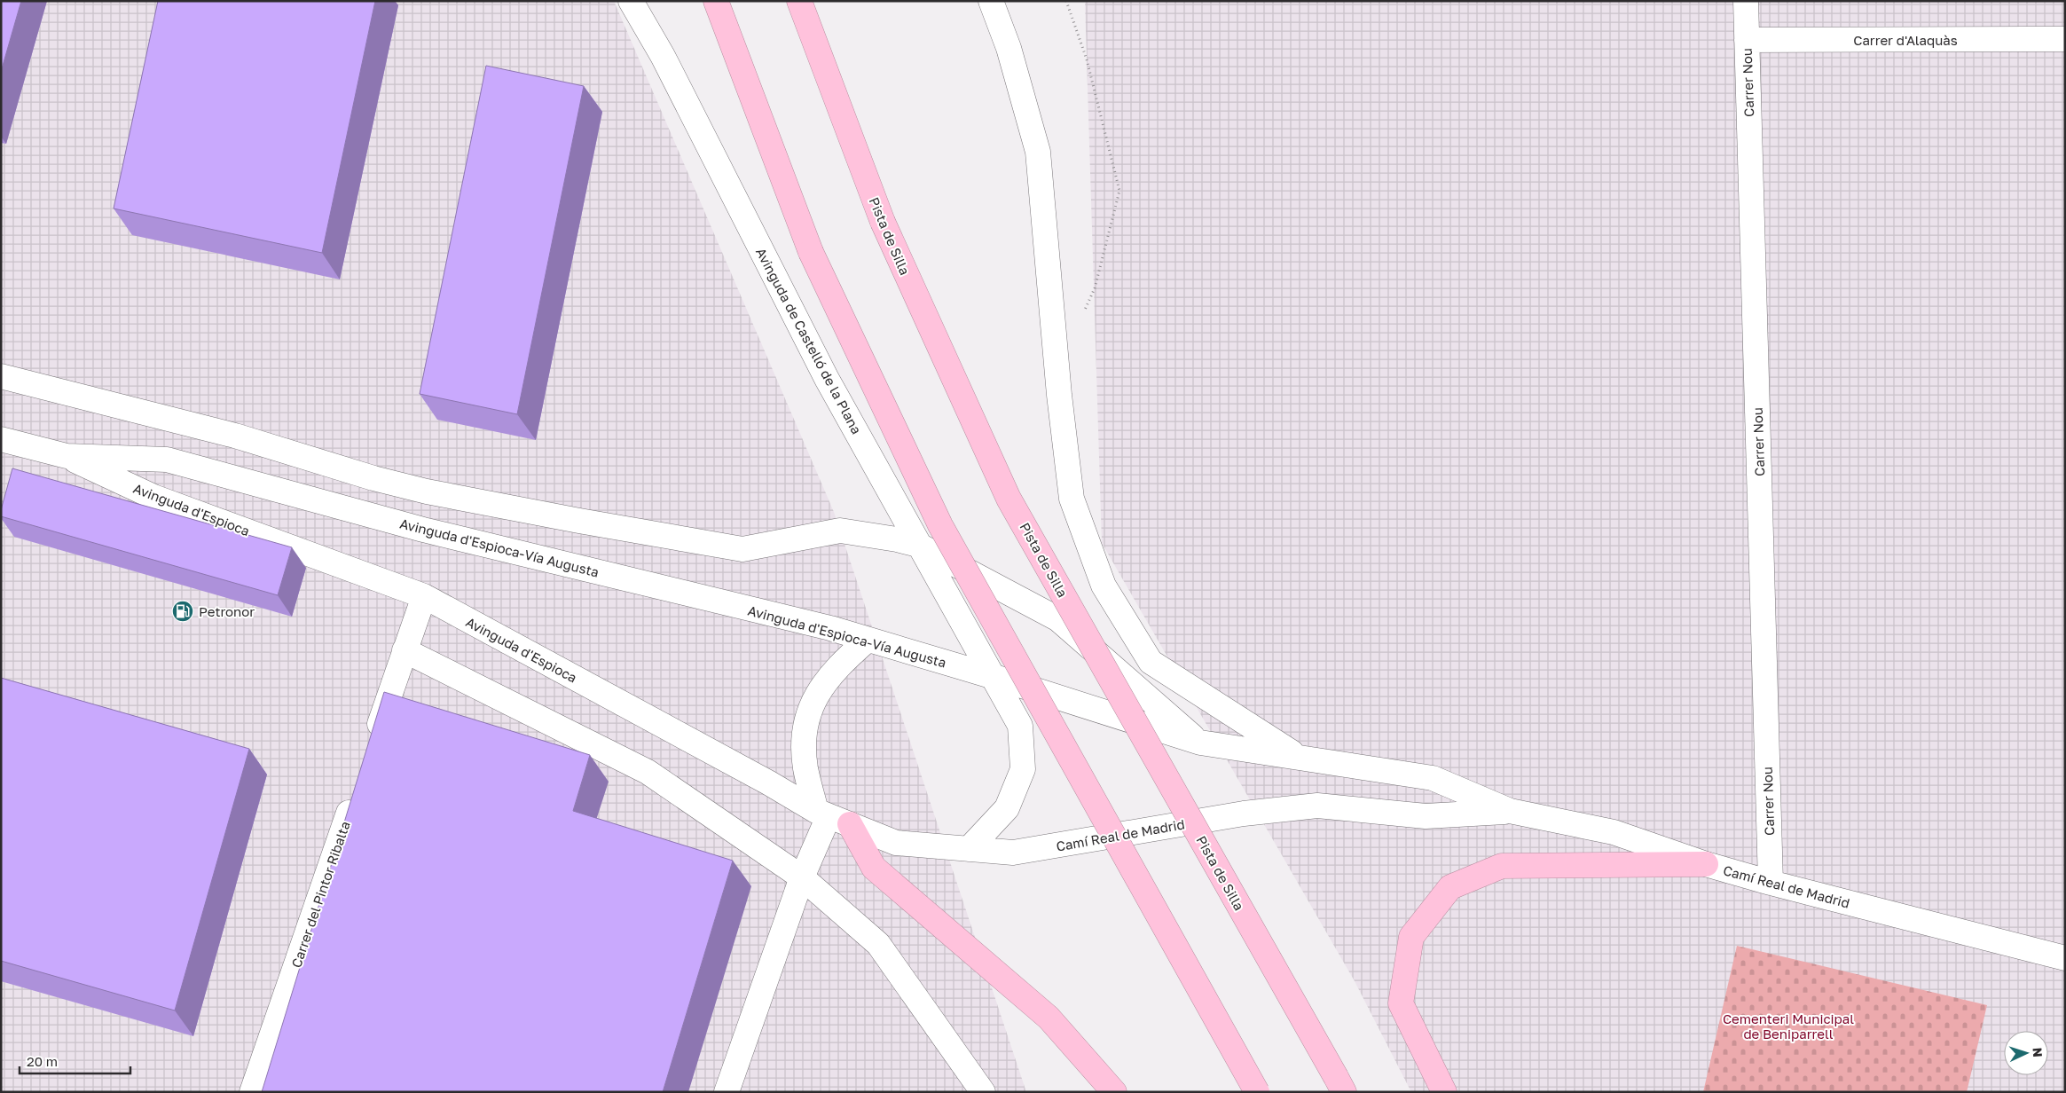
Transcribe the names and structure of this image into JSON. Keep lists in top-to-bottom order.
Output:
{
  "streets": {
    "highway": ["Pista de Silla"],
    "street": [
      "Carrer d'Alaquàs",
      "Carrer Nou",
      "Avinguda de Castelló de la Plana",
      "Avinguda d'Espioca",
      "Avinguda d'Espioca-Vía Augusta",
      "Camí Real de Madrid",
      "Carrer del Pintor Ribalta"
    ]
  },
  "crossings": [
    ["Carrer d'Alaquàs", "Carrer Nou"],
    ["Carrer Nou", "Camí Real de Madrid"],
    ["Avinguda de Castelló de la Plana", "Avinguda d'Espioca"],
    ["Avinguda de Castelló de la Plana", "Avinguda d'Espioca-Vía Augusta"],
    ["Avinguda de Castelló de la Plana", "Camí Real de Madrid"],
    ["Avinguda d'Espioca", "Avinguda d'Espioca-Vía Augusta"],
    ["Avinguda d'Espioca", "Camí Real de Madrid"],
    ["Avinguda d'Espioca-Vía Augusta", "Camí Real de Madrid"]
  ],
  "parks": ["Cementeri Municipal de Beniparrell"],
  "places": {
    "fuel station": ["Petronor"]
  },
  "scale_bar": "20 m",
  "north": "right"
}
